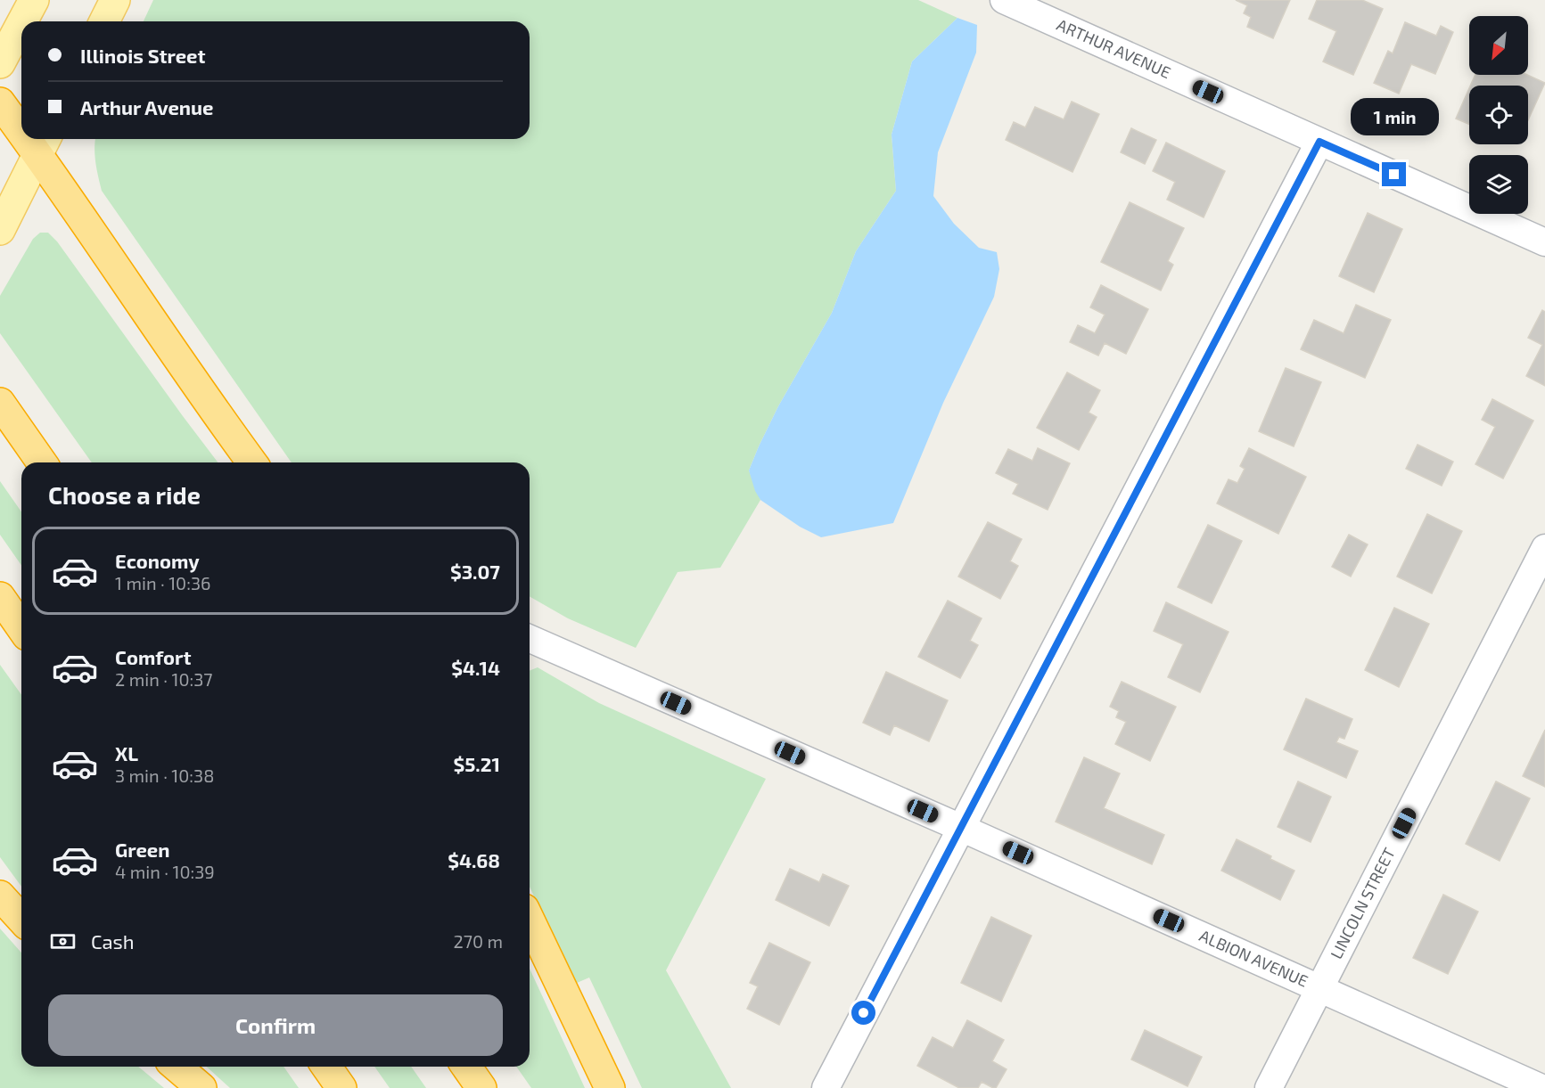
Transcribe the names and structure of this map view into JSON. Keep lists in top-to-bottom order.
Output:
{
  "streets": {
    "street": ["ARTHUR AVENUE", "LINCOLN STREET", "ALBION AVENUE"]
  },
  "crossings": [
    ["LINCOLN STREET", "ALBION AVENUE"]
  ],
  "north": "bottom left",
  "page": {
    "banner": ["Illinois Street", "Arthur Avenue"],
    "bubble": "1 min",
    "heading": "Choose a ride",
    "list": [
      {
        "name": "Economy",
        "note": "1 min · 10:36",
        "value": "$3.07"
      },
      {
        "name": "Comfort",
        "note": "2 min · 10:37",
        "value": "$4.14"
      },
      {
        "name": "XL",
        "note": "3 min · 10:38",
        "value": "$5.21"
      },
      {
        "name": "Green",
        "note": "4 min · 10:39",
        "value": "$4.68"
      }
    ],
    "pay": ["Cash", "270 m"],
    "buttons": "Confirm"
  }
}
